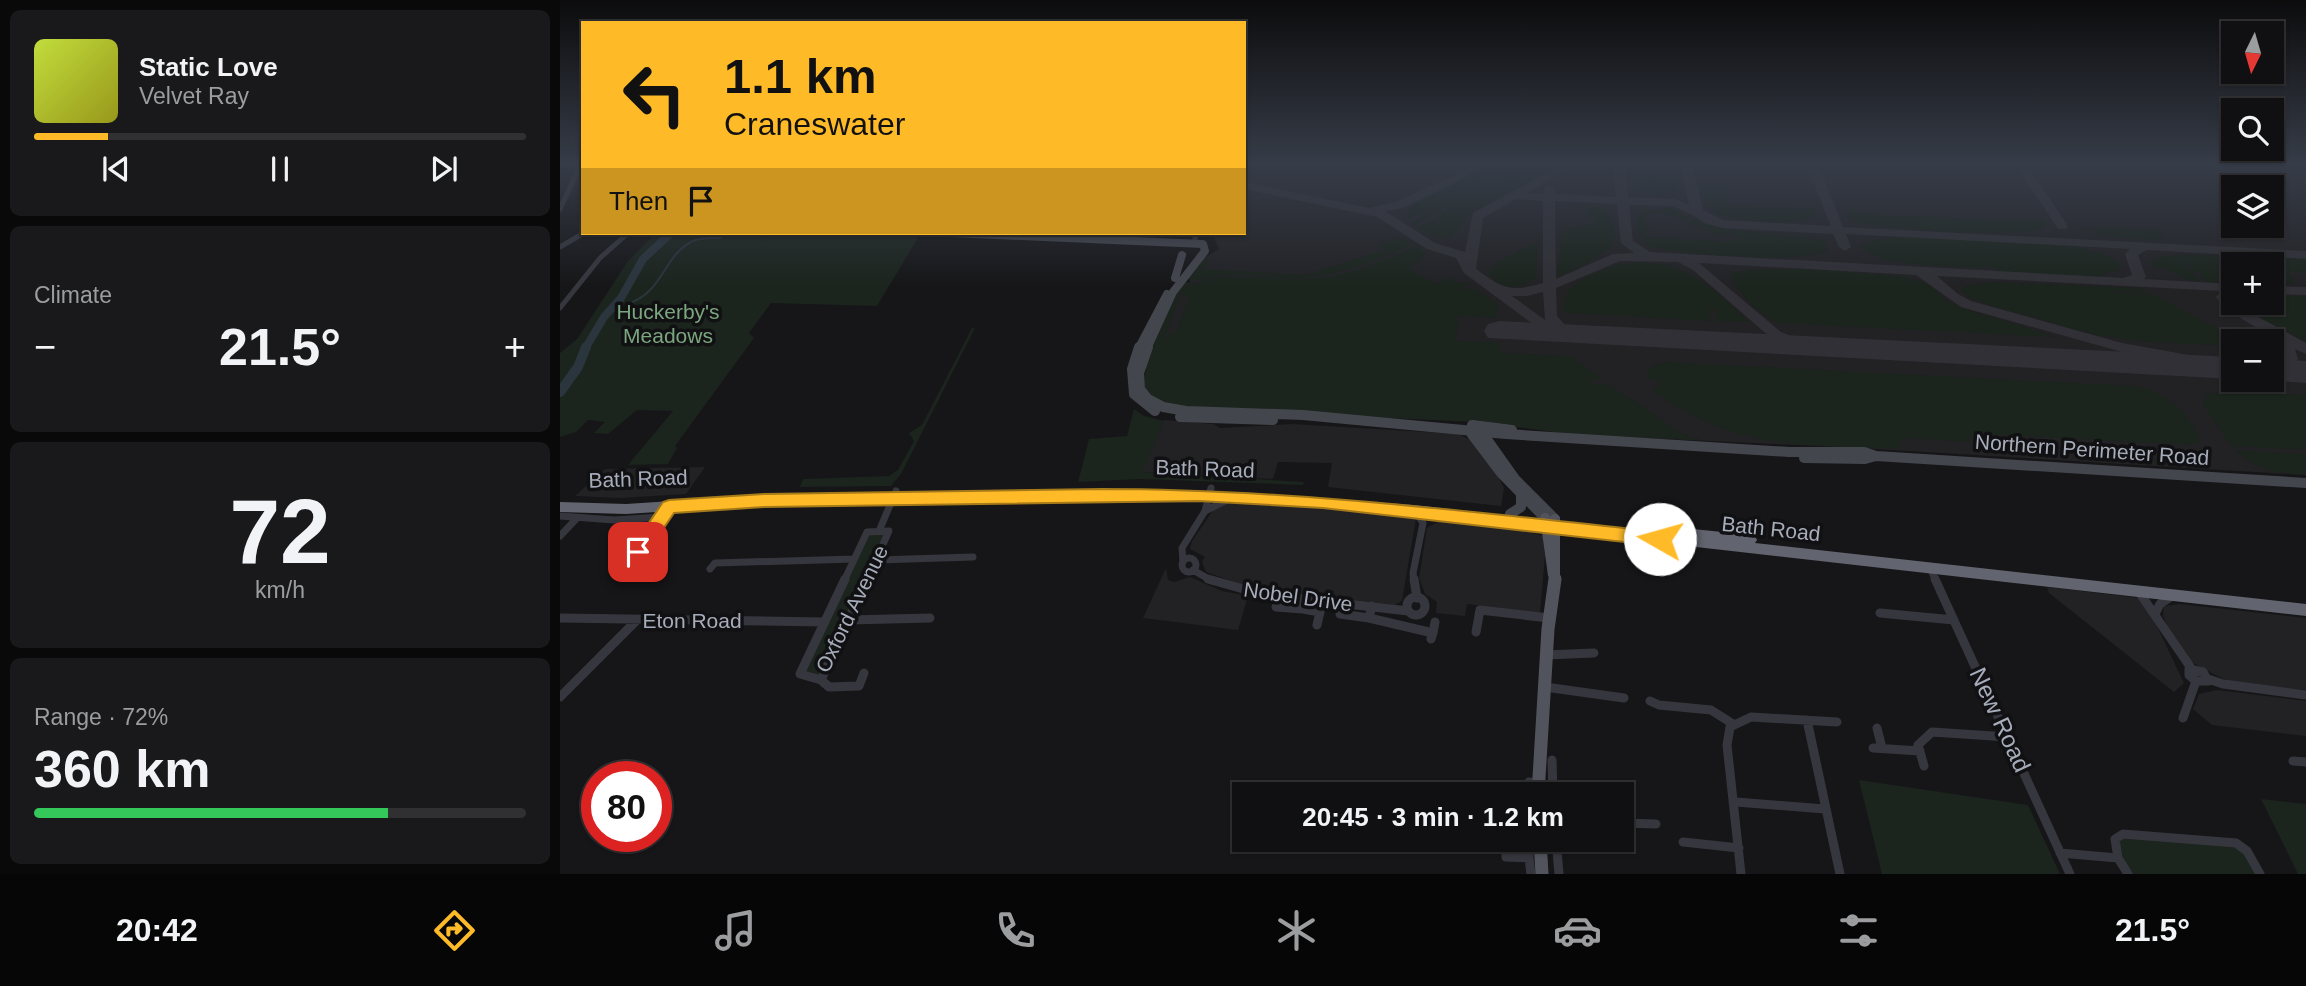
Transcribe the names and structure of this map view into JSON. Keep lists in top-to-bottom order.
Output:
{
  "streets": {
    "highway": ["Bath Road"],
    "street": [
      "Northern Perimeter Road",
      "Nobel Drive",
      "Oxford Avenue",
      "Eton Road",
      "New Road"
    ]
  },
  "crossings": [
    ["Bath Road", "Oxford Avenue"],
    ["Bath Road", "New Road"],
    ["Oxford Avenue", "Eton Road"]
  ],
  "parks": ["Huckerby's Meadows"],
  "north": "bottom",
  "page": {
    "map_buttons": ["+", "−"],
    "turn": ["1.1 km", "Craneswater"],
    "song": ["Static Love", "Velvet Ray"],
    "then": "Then",
    "tile": [
      "Climate",
      ["72", "km/h"],
      ["Range · 72%", "360 km"]
    ],
    "heat": ["−", "21.5°", "+"],
    "limit": "80",
    "trip": "20:45 · 3 min · 1.2 km",
    "tabs": ["20:42", "21.5°"]
  }
}
